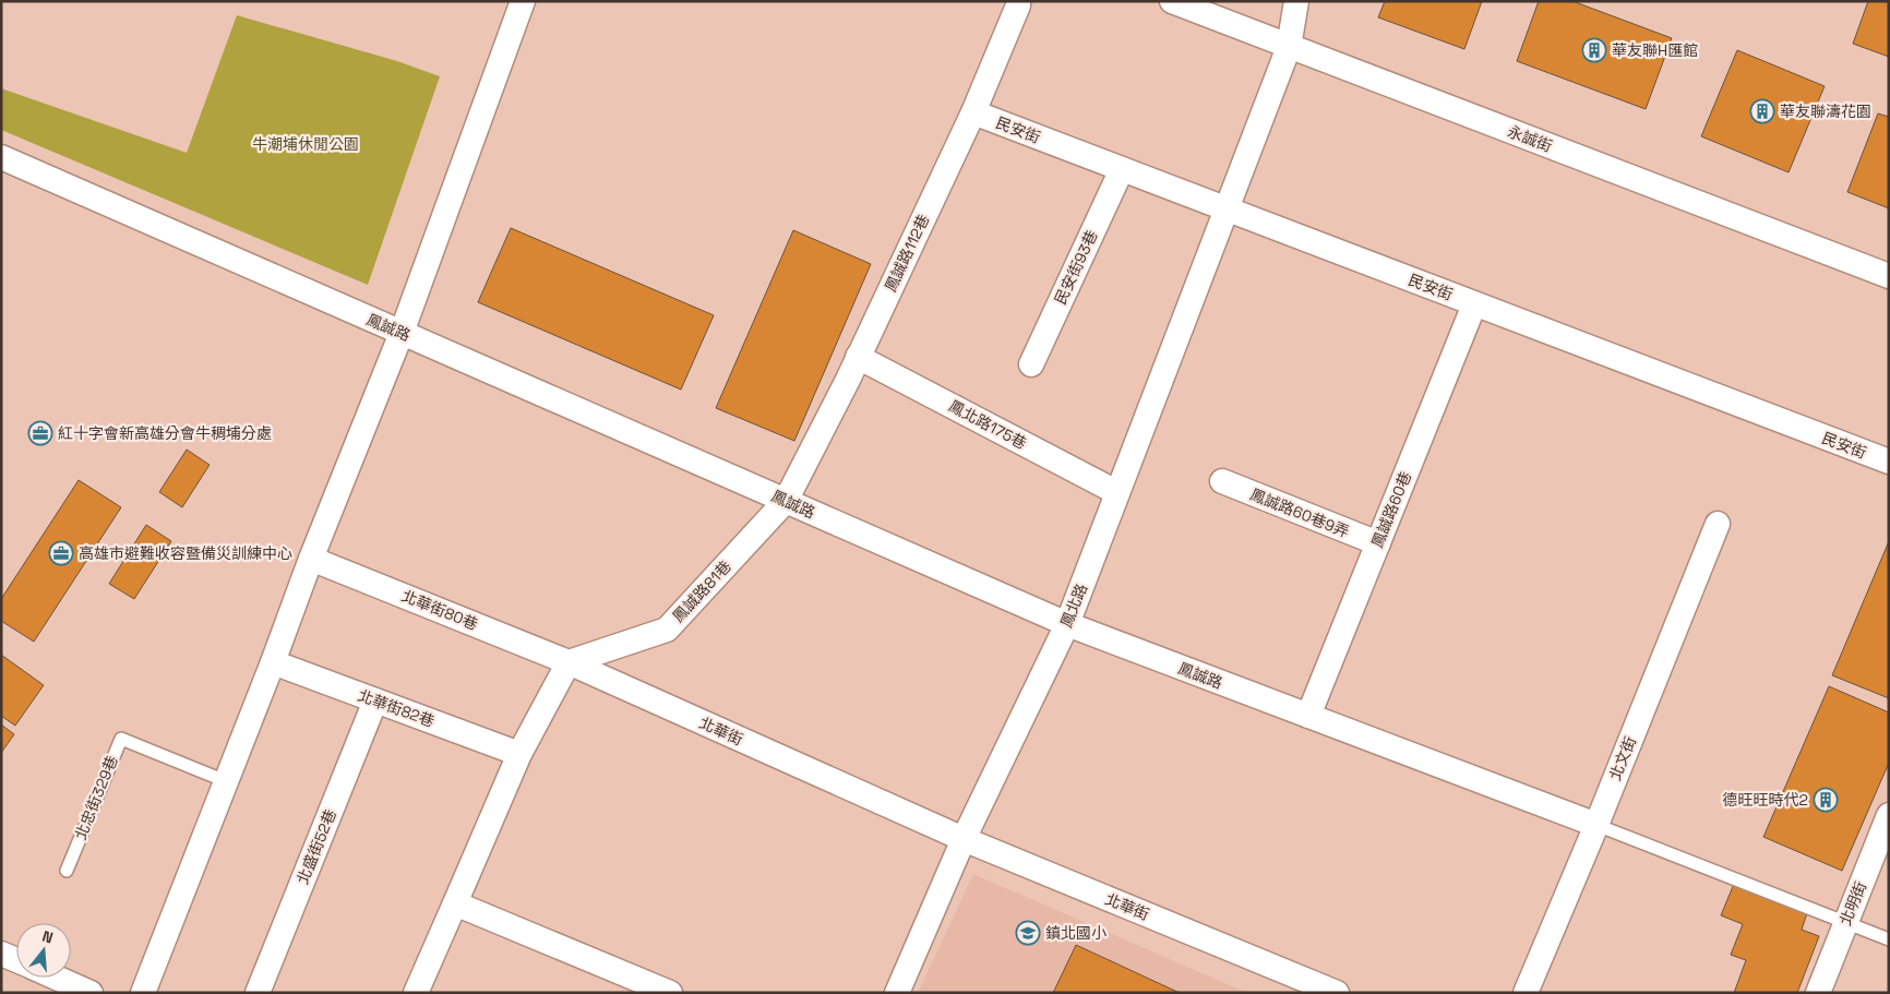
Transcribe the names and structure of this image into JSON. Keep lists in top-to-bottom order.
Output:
{
  "streets": {
    "street": [
      "民安街",
      "永誠街",
      "鳳誠路112巷",
      "民安街93巷",
      "鳳誠路",
      "鳳北路175巷",
      "鳳誠路60巷",
      "鳳誠路60巷9弄",
      "鳳誠路81巷",
      "鳳北路",
      "北華街80巷",
      "北華街82巷",
      "北華街",
      "北文街",
      "北盛街52巷",
      "北明街"
    ],
    "lane": ["北忠街329巷"]
  },
  "crossings": [
    ["民安街", "鳳誠路112巷"],
    ["民安街", "民安街93巷"],
    ["民安街", "鳳誠路60巷"],
    ["民安街", "鳳北路"],
    ["永誠街", "鳳北路"],
    ["鳳誠路112巷", "鳳誠路"],
    ["鳳誠路112巷", "鳳北路175巷"],
    ["鳳誠路112巷", "鳳誠路81巷"],
    ["鳳誠路", "鳳誠路60巷"],
    ["鳳誠路", "鳳誠路81巷"],
    ["鳳誠路", "鳳北路"],
    ["鳳誠路", "北文街"],
    ["鳳北路175巷", "鳳北路"],
    ["鳳誠路60巷", "鳳誠路60巷9弄"],
    ["鳳誠路81巷", "北華街80巷"],
    ["鳳誠路81巷", "北華街"],
    ["鳳北路", "北華街"],
    ["北華街80巷", "北華街"],
    ["北華街82巷", "北盛街52巷"]
  ],
  "parks": ["牛潮埔休閒公園"],
  "places": {
    "building": ["華友聯H匯館", "華友聯濤花園", "德旺旺時代2"],
    "office": ["紅十字會新高雄分會牛稠埔分處", "高雄市避難收容暨備災訓練中心"],
    "school or university": ["鎮北國小"]
  },
  "north": "top"
}
